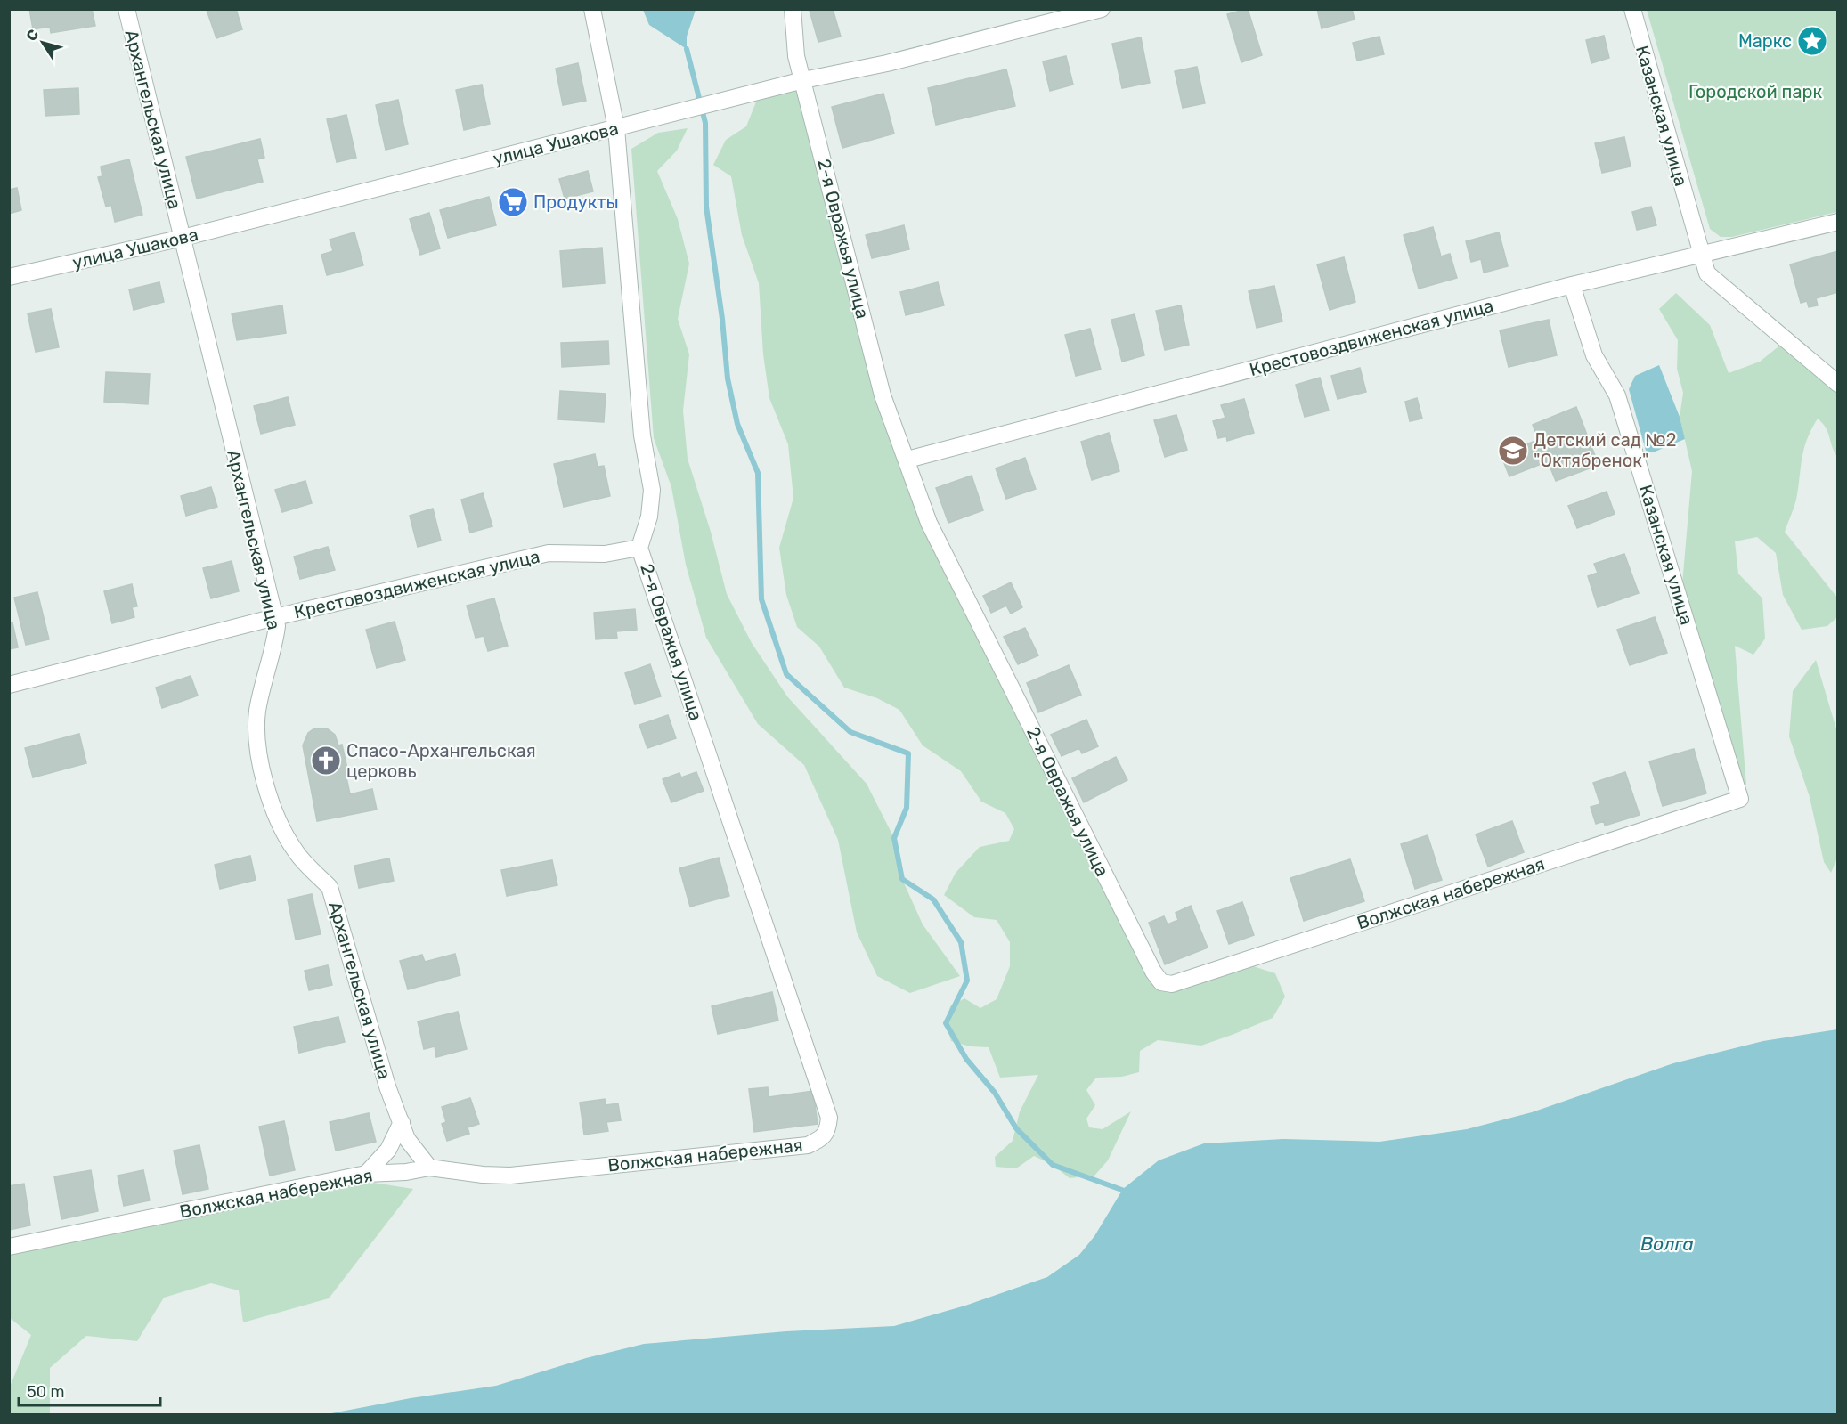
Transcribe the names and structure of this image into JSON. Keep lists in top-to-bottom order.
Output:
{
  "streets": {
    "street": [
      "Казанская улица",
      "Архангельская улица",
      "улица Ушакова",
      "2-я Овражья улица",
      "Крестовоздвиженская улица",
      "Волжская набережная"
    ]
  },
  "crossings": [
    ["Казанская улица", "Крестовоздвиженская улица"],
    ["Казанская улица", "Волжская набережная"],
    ["Архангельская улица", "улица Ушакова"],
    ["Архангельская улица", "Крестовоздвиженская улица"],
    ["Архангельская улица", "Волжская набережная"],
    ["улица Ушакова", "2-я Овражья улица"],
    ["2-я Овражья улица", "Крестовоздвиженская улица"],
    ["2-я Овражья улица", "Волжская набережная"]
  ],
  "water": ["Волга"],
  "parks": ["Городской парк"],
  "places": {
    "place": ["Маркс"],
    "supermarket": ["Продукты"],
    "school or university": ["Детский сад №2 \"Октябренок\""],
    "church": ["Спасо-Архангельская церковь"]
  },
  "scale_bar": "50 m",
  "north": "top left"
}
